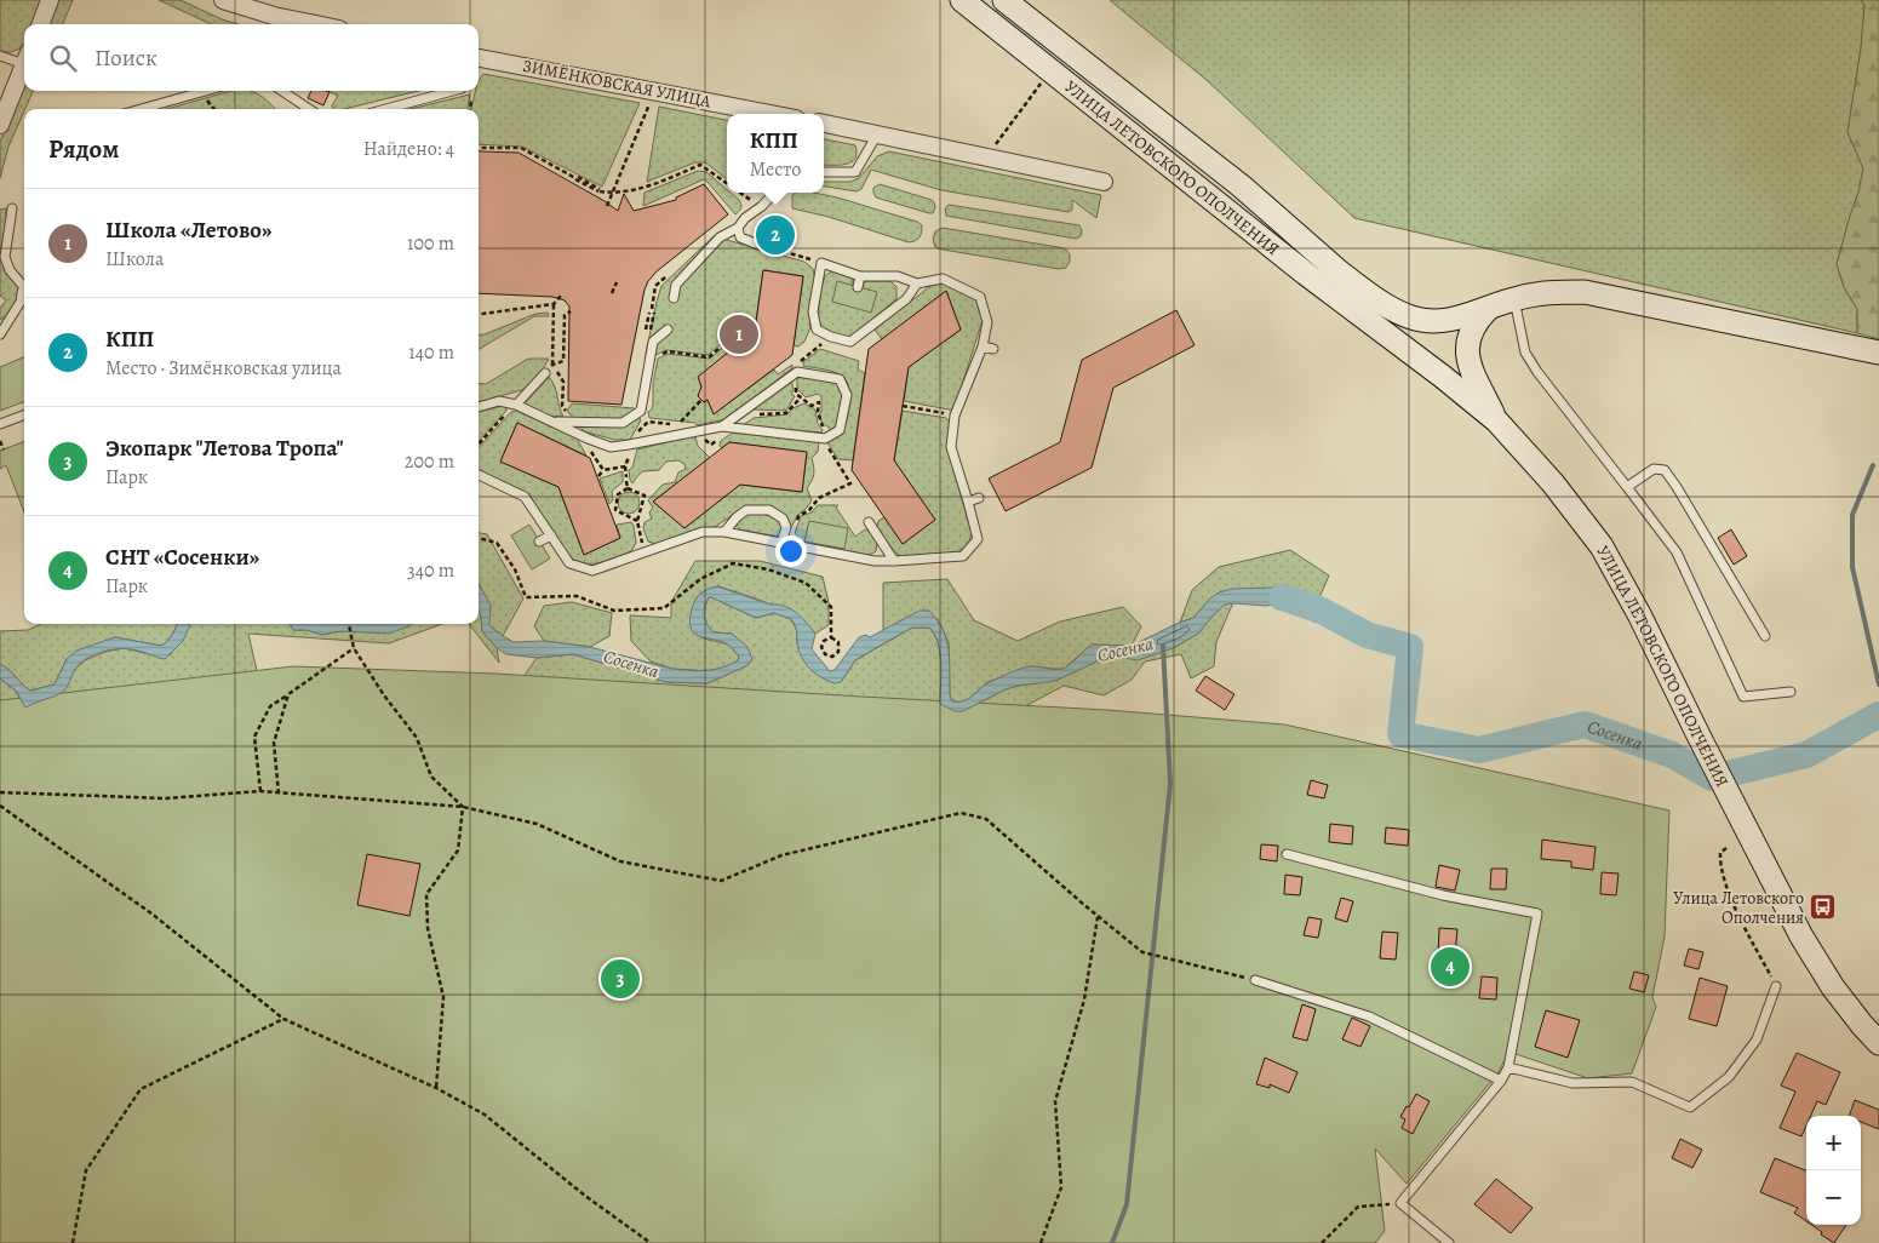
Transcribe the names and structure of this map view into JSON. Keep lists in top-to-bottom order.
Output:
{
  "streets": {
    "main road": ["УЛИЦА ЛЕТОВСКОГО ОПОЛЧЕНИЯ"],
    "street": ["ЗИМЁНКОВСКАЯ УЛИЦА"]
  },
  "water": ["Сосенка"],
  "places": {
    "bus stop": ["Улица Летовского Ополчения"]
  },
  "page": {
    "search": "Поиск",
    "heading": ["Рядом", "Найдено: 4"],
    "popup": ["КПП", "Место"],
    "list": [
      {
        "mark": "1",
        "name": "Школа «Летово»",
        "note": "Школа",
        "value": "100 m"
      },
      {
        "mark": "2",
        "name": "КПП",
        "note": "Место · Зимёнковская улица",
        "value": "140 m"
      },
      {
        "mark": "3",
        "name": "Экопарк \"Летова Тропа\"",
        "note": "Парк",
        "value": "200 m"
      },
      {
        "mark": "4",
        "name": "СНТ «Сосенки»",
        "note": "Парк",
        "value": "340 m"
      }
    ],
    "pins": [
      "2",
      "1",
      "4",
      "3"
    ],
    "map_buttons": ["+", "−"]
  }
}
